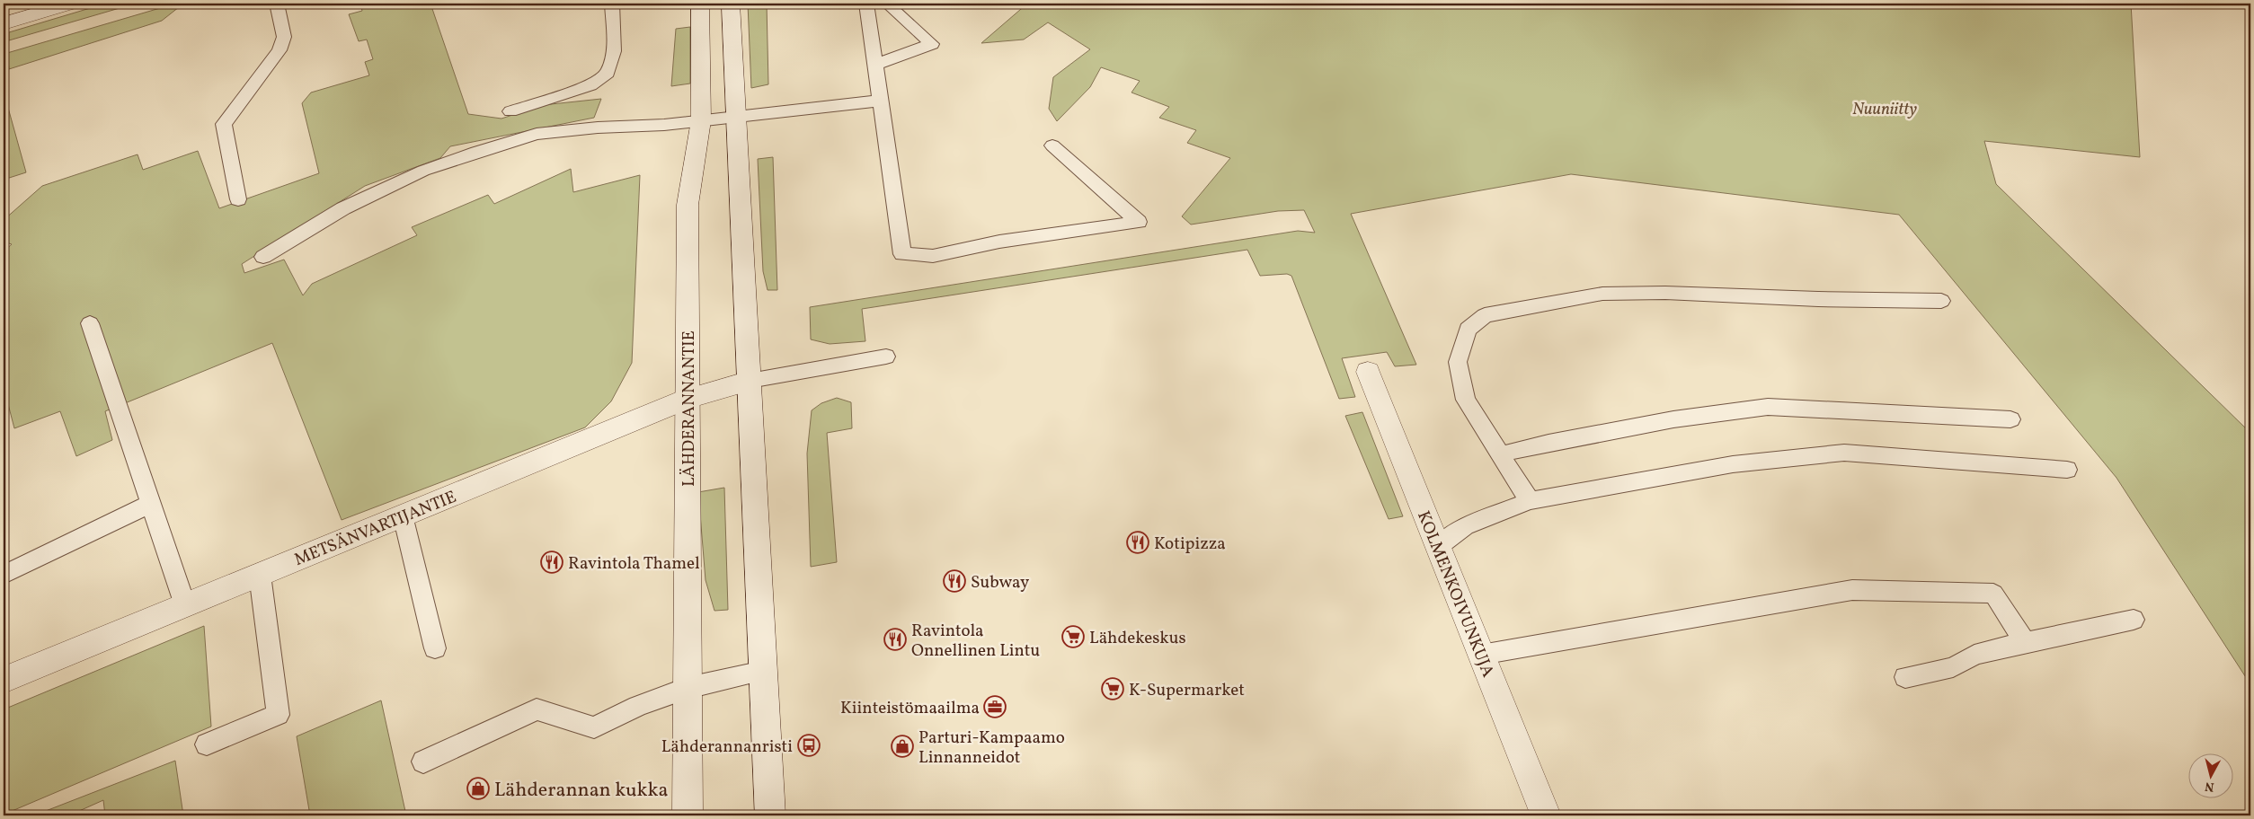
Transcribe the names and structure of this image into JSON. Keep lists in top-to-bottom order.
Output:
{
  "streets": {
    "main road": ["LÄHDERANNANTIE", "METSÄNVARTIJANTIE", "KOLMENKOIVUNKUJA"]
  },
  "crossings": [
    ["LÄHDERANNANTIE", "METSÄNVARTIJANTIE"]
  ],
  "parks": ["Nuuniitty"],
  "places": {
    "restaurant": [
      "Kotipizza",
      "Ravintola Thamel",
      "Subway",
      "Ravintola Onnellinen Lintu"
    ],
    "supermarket": ["Lähdekeskus", "K-Supermarket"],
    "office": ["Kiinteistömaailma"],
    "bus stop": ["Lähderannanristi"],
    "shop": ["Parturi-Kampaamo Linnanneidot", "Lähderannan kukka"]
  },
  "north": "bottom"
}
